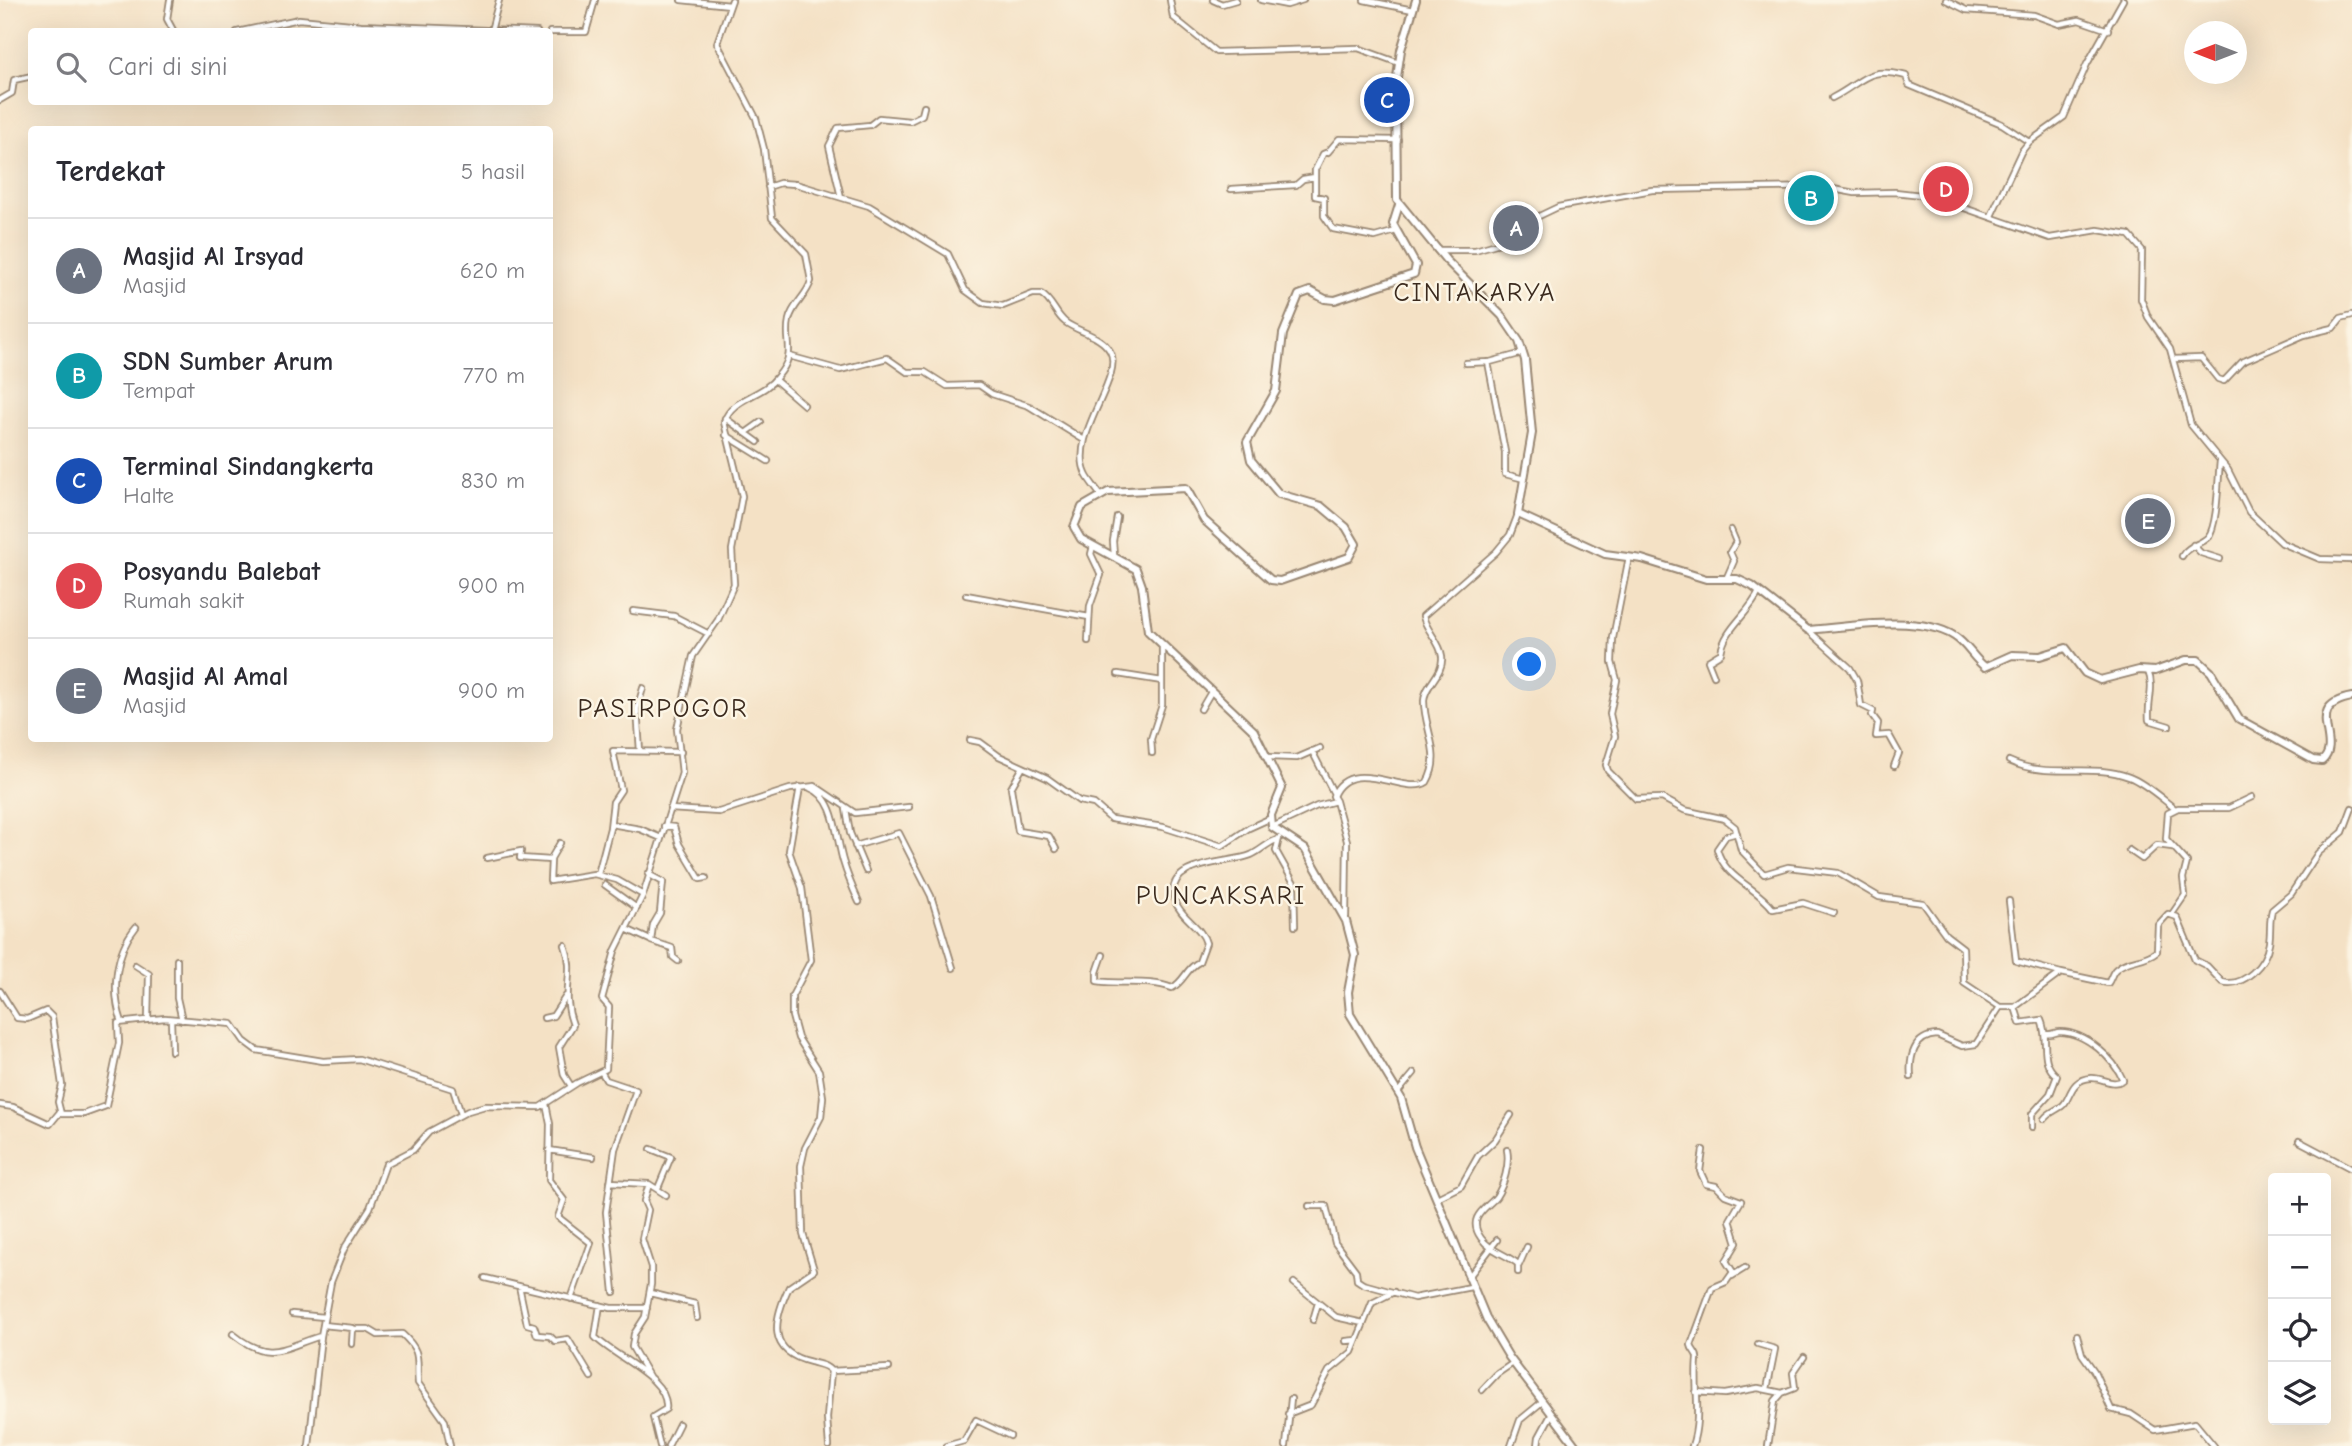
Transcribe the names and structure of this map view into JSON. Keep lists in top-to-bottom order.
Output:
{
  "districts": ["CINTAKARYA", "PASIRPOGOR", "PUNCAKSARI"],
  "north": "left",
  "page": {
    "search": "Cari di sini",
    "pins": [
      "C",
      "D",
      "B",
      "A",
      "E"
    ],
    "heading": ["Terdekat", "5 hasil"],
    "list": [
      {
        "mark": "A",
        "name": "Masjid Al Irsyad",
        "note": "Masjid",
        "value": "620 m"
      },
      {
        "mark": "B",
        "name": "SDN Sumber Arum",
        "note": "Tempat",
        "value": "770 m"
      },
      {
        "mark": "C",
        "name": "Terminal Sindangkerta",
        "note": "Halte",
        "value": "830 m"
      },
      {
        "mark": "D",
        "name": "Posyandu Balebat",
        "note": "Rumah sakit",
        "value": "900 m"
      },
      {
        "mark": "E",
        "name": "Masjid Al Amal",
        "note": "Masjid",
        "value": "900 m"
      }
    ],
    "map_buttons": ["+", "−"]
  }
}
